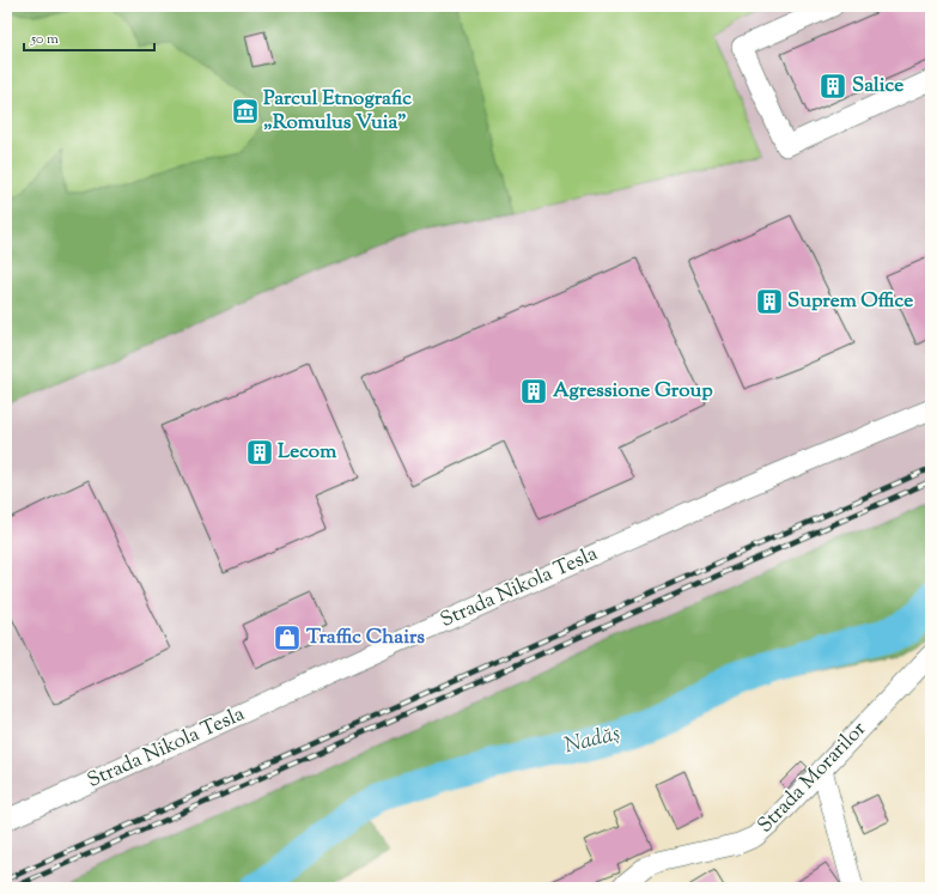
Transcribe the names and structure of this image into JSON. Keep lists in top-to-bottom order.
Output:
{
  "streets": {
    "street": ["Strada Nikola Tesla", "Strada Morarilor"]
  },
  "water": ["Nadăș"],
  "places": {
    "building": [
      "Salice",
      "Suprem Office",
      "Agressione Group",
      "Lecom"
    ],
    "museum": ["Parcul Etnografic „Romulus Vuia”"],
    "shop": ["Traffic Chairs"]
  },
  "scale_bar": "50 m"
}
